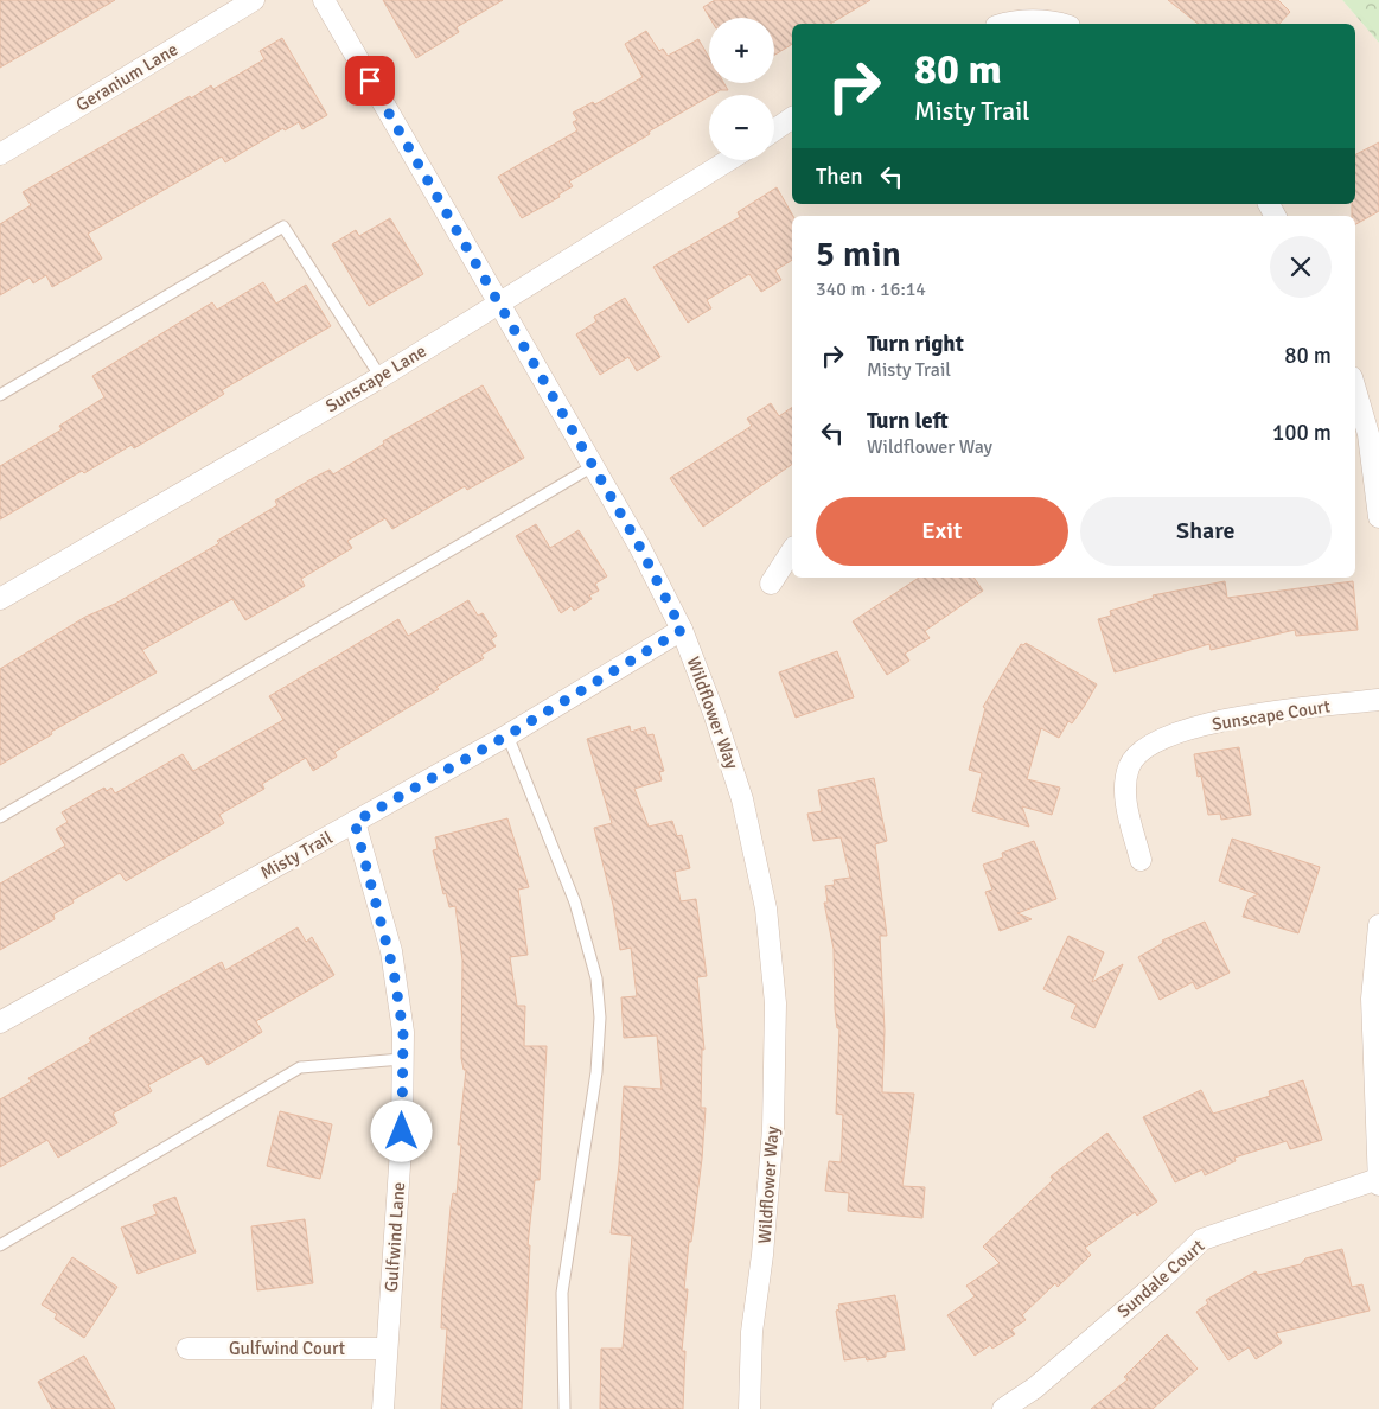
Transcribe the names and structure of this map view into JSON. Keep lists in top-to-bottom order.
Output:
{
  "streets": {
    "street": [
      "Geranium Lane",
      "Sunscape Lane",
      "Wildflower Way",
      "Sunscape Court",
      "Misty Trail",
      "Gulfwind Lane",
      "Sundale Court",
      "Gulfwind Court"
    ]
  },
  "crossings": [
    ["Sunscape Lane", "Wildflower Way"],
    ["Wildflower Way", "Misty Trail"],
    ["Misty Trail", "Gulfwind Lane"],
    ["Gulfwind Lane", "Gulfwind Court"]
  ],
  "page": {
    "map_buttons": ["+", "−"],
    "turn": ["80 m", "Misty Trail"],
    "then": "Then",
    "heading": ["5 min", "340 m · 16:14"],
    "list": [
      {
        "name": "Turn right",
        "note": "Misty Trail",
        "value": "80 m"
      },
      {
        "name": "Turn left",
        "note": "Wildflower Way",
        "value": "100 m"
      }
    ],
    "buttons": ["Exit", "Share"]
  }
}
